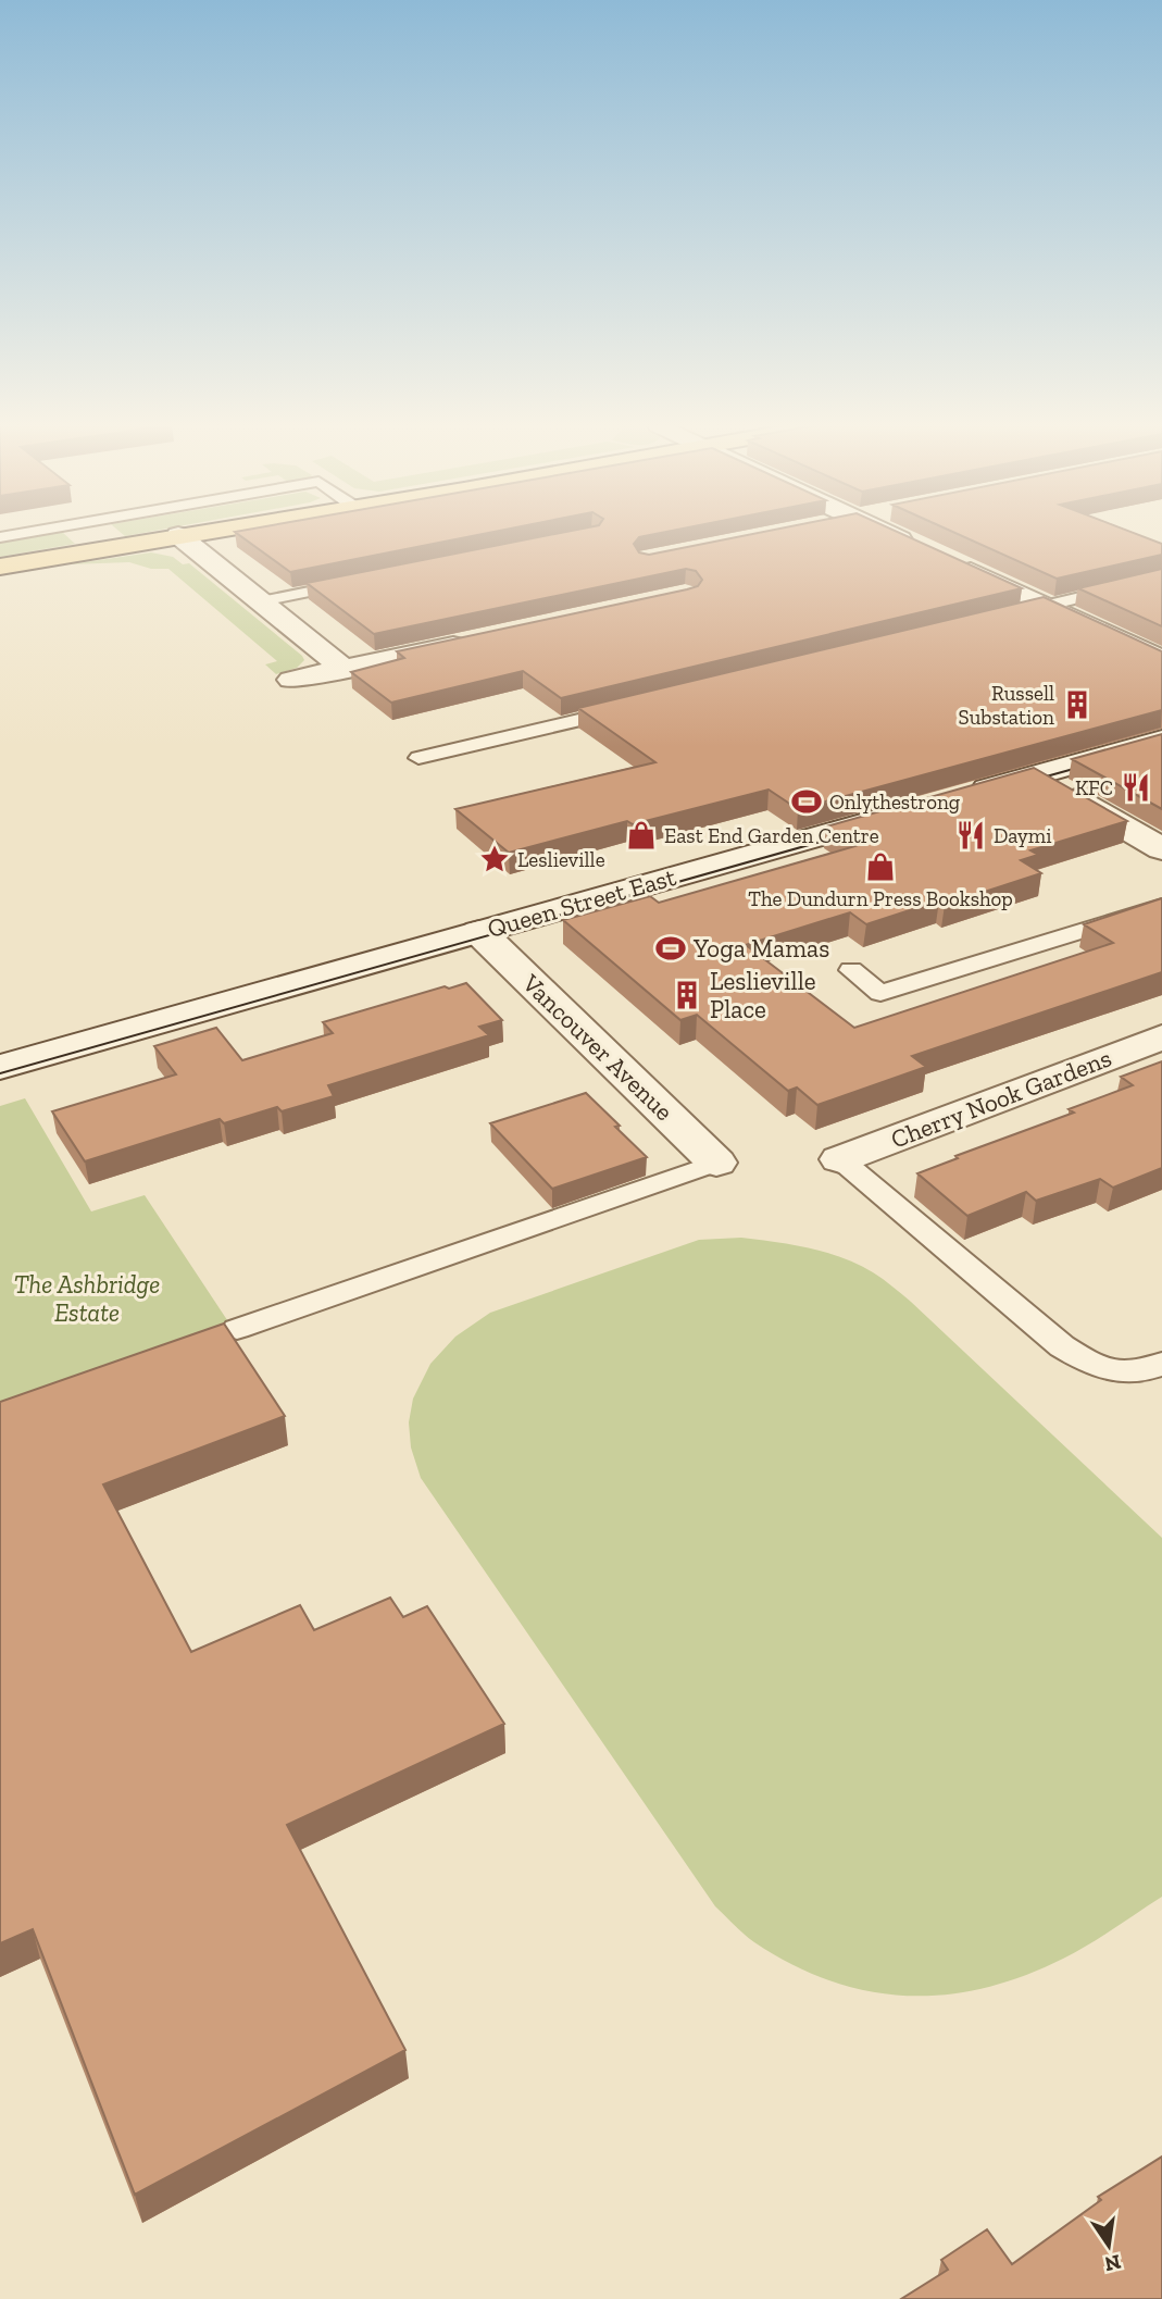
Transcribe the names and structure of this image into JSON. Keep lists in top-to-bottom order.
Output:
{
  "streets": {
    "street": ["Queen Street East", "Vancouver Avenue", "Cherry Nook Gardens"]
  },
  "crossings": [
    ["Queen Street East", "Vancouver Avenue"]
  ],
  "parks": ["The Ashbridge Estate"],
  "places": {
    "building": ["Russell Substation", "Leslieville Place"],
    "restaurant": ["KFC", "Daymi"],
    "sports": ["Onlythestrong", "Yoga Mamas"],
    "shop": ["East End Garden Centre", "The Dundurn Press Bookshop"],
    "place": ["Leslieville"]
  },
  "north": "bottom"
}
